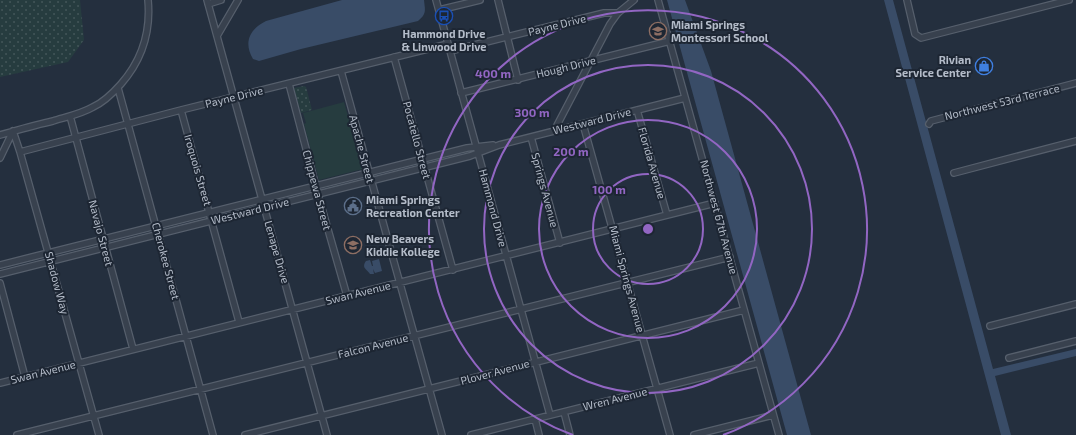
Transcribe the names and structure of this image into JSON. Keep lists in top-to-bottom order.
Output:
{
  "streets": {
    "street": [
      "Payne Drive",
      "Hough Drive",
      "Northwest 53rd Terrace",
      "Westward Drive",
      "Pocatello Street",
      "Apache Street",
      "Florida Avenue",
      "Iroquois Street",
      "Chippewa Street",
      "Springs Avenue",
      "Hammond Drive",
      "Northwest 67th Avenue",
      "Navajo Street",
      "Lenape Drive",
      "Cherokee Street",
      "Miami Springs Avenue",
      "Shadow Way",
      "Swan Avenue",
      "Falcon Avenue",
      "Plover Avenue",
      "Wren Avenue"
    ]
  },
  "crossings": [
    ["Payne Drive", "Pocatello Street"],
    ["Payne Drive", "Apache Street"],
    ["Payne Drive", "Iroquois Street"],
    ["Payne Drive", "Chippewa Street"],
    ["Payne Drive", "Hammond Drive"],
    ["Payne Drive", "Navajo Street"],
    ["Payne Drive", "Lenape Drive"],
    ["Payne Drive", "Cherokee Street"],
    ["Payne Drive", "Shadow Way"],
    ["Hough Drive", "Hammond Drive"],
    ["Hough Drive", "Northwest 67th Avenue"],
    ["Westward Drive", "Pocatello Street"],
    ["Westward Drive", "Apache Street"],
    ["Westward Drive", "Florida Avenue"],
    ["Westward Drive", "Iroquois Street"],
    ["Westward Drive", "Chippewa Street"],
    ["Westward Drive", "Springs Avenue"],
    ["Westward Drive", "Hammond Drive"],
    ["Westward Drive", "Northwest 67th Avenue"],
    ["Westward Drive", "Navajo Street"],
    ["Westward Drive", "Lenape Drive"],
    ["Westward Drive", "Cherokee Street"],
    ["Westward Drive", "Miami Springs Avenue"],
    ["Westward Drive", "Shadow Way"],
    ["Pocatello Street", "Swan Avenue"],
    ["Apache Street", "Swan Avenue"],
    ["Apache Street", "Falcon Avenue"],
    ["Apache Street", "Plover Avenue"],
    ["Florida Avenue", "Swan Avenue"],
    ["Iroquois Street", "Swan Avenue"],
    ["Chippewa Street", "Swan Avenue"],
    ["Springs Avenue", "Swan Avenue"],
    ["Hammond Drive", "Swan Avenue"],
    ["Hammond Drive", "Falcon Avenue"],
    ["Hammond Drive", "Plover Avenue"],
    ["Hammond Drive", "Wren Avenue"],
    ["Northwest 67th Avenue", "Swan Avenue"],
    ["Northwest 67th Avenue", "Falcon Avenue"],
    ["Northwest 67th Avenue", "Plover Avenue"],
    ["Northwest 67th Avenue", "Wren Avenue"],
    ["Navajo Street", "Swan Avenue"],
    ["Lenape Drive", "Swan Avenue"],
    ["Lenape Drive", "Falcon Avenue"],
    ["Lenape Drive", "Plover Avenue"],
    ["Cherokee Street", "Swan Avenue"],
    ["Cherokee Street", "Falcon Avenue"],
    ["Miami Springs Avenue", "Swan Avenue"],
    ["Miami Springs Avenue", "Falcon Avenue"],
    ["Miami Springs Avenue", "Plover Avenue"],
    ["Miami Springs Avenue", "Wren Avenue"],
    ["Shadow Way", "Swan Avenue"],
    ["Shadow Way", "Falcon Avenue"]
  ],
  "places": {
    "bus stop": ["Hammond Drive & Linwood Drive"],
    "school or university": ["Miami Springs Montessori School", "New Beavers Kiddie Kollege"],
    "shop": ["Rivian Service Center"],
    "public building": ["Miami Springs Recreation Center"]
  },
  "rings": [
    "400 m",
    "300 m",
    "200 m",
    "100 m"
  ]
}
